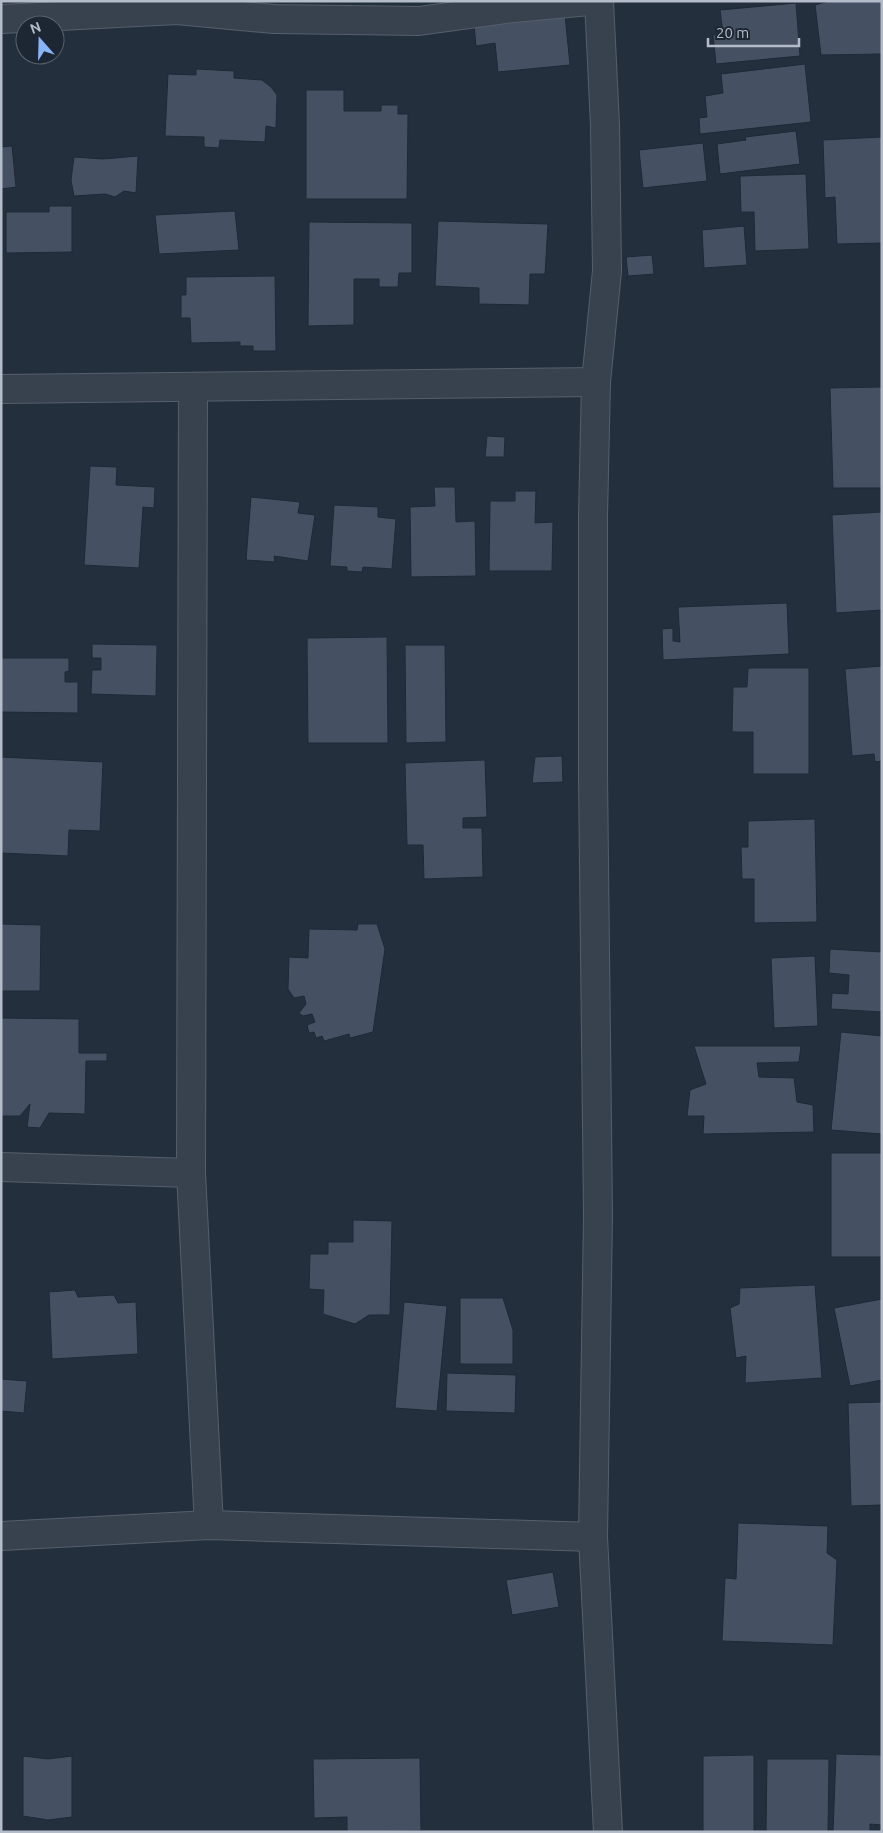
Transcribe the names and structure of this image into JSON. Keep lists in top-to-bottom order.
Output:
{
  "scale_bar": "20 m",
  "north": "top"
}
